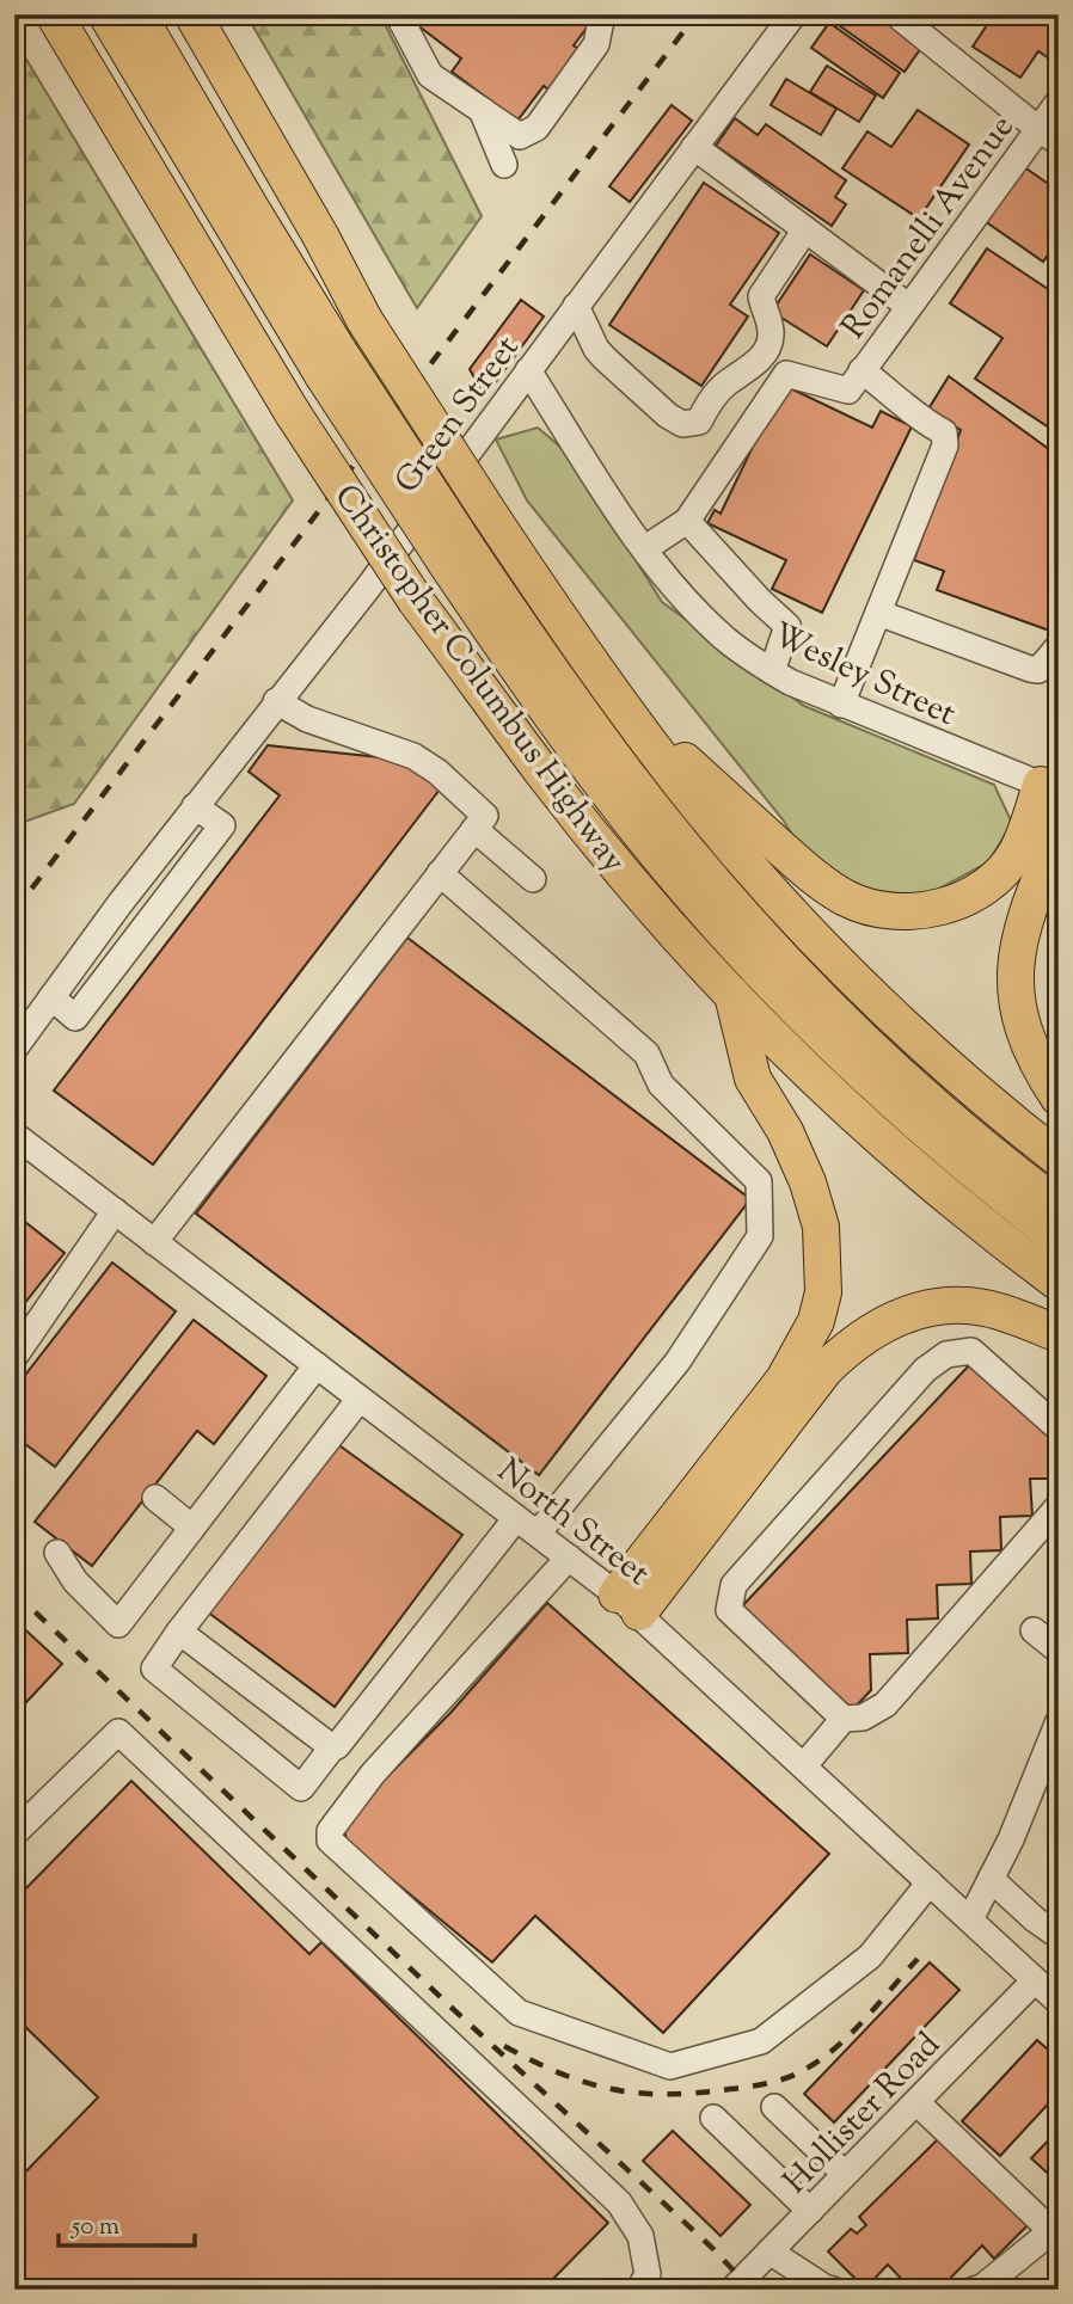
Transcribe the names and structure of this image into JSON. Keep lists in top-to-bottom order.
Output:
{
  "streets": {
    "highway": ["Christopher Columbus Highway"],
    "street": [
      "Romanelli Avenue",
      "Green Street",
      "Wesley Street",
      "North Street",
      "Hollister Road"
    ]
  },
  "crossings": [
    ["Green Street", "Wesley Street"],
    ["North Street", "Hollister Road"]
  ],
  "scale_bar": "50 m"
}
